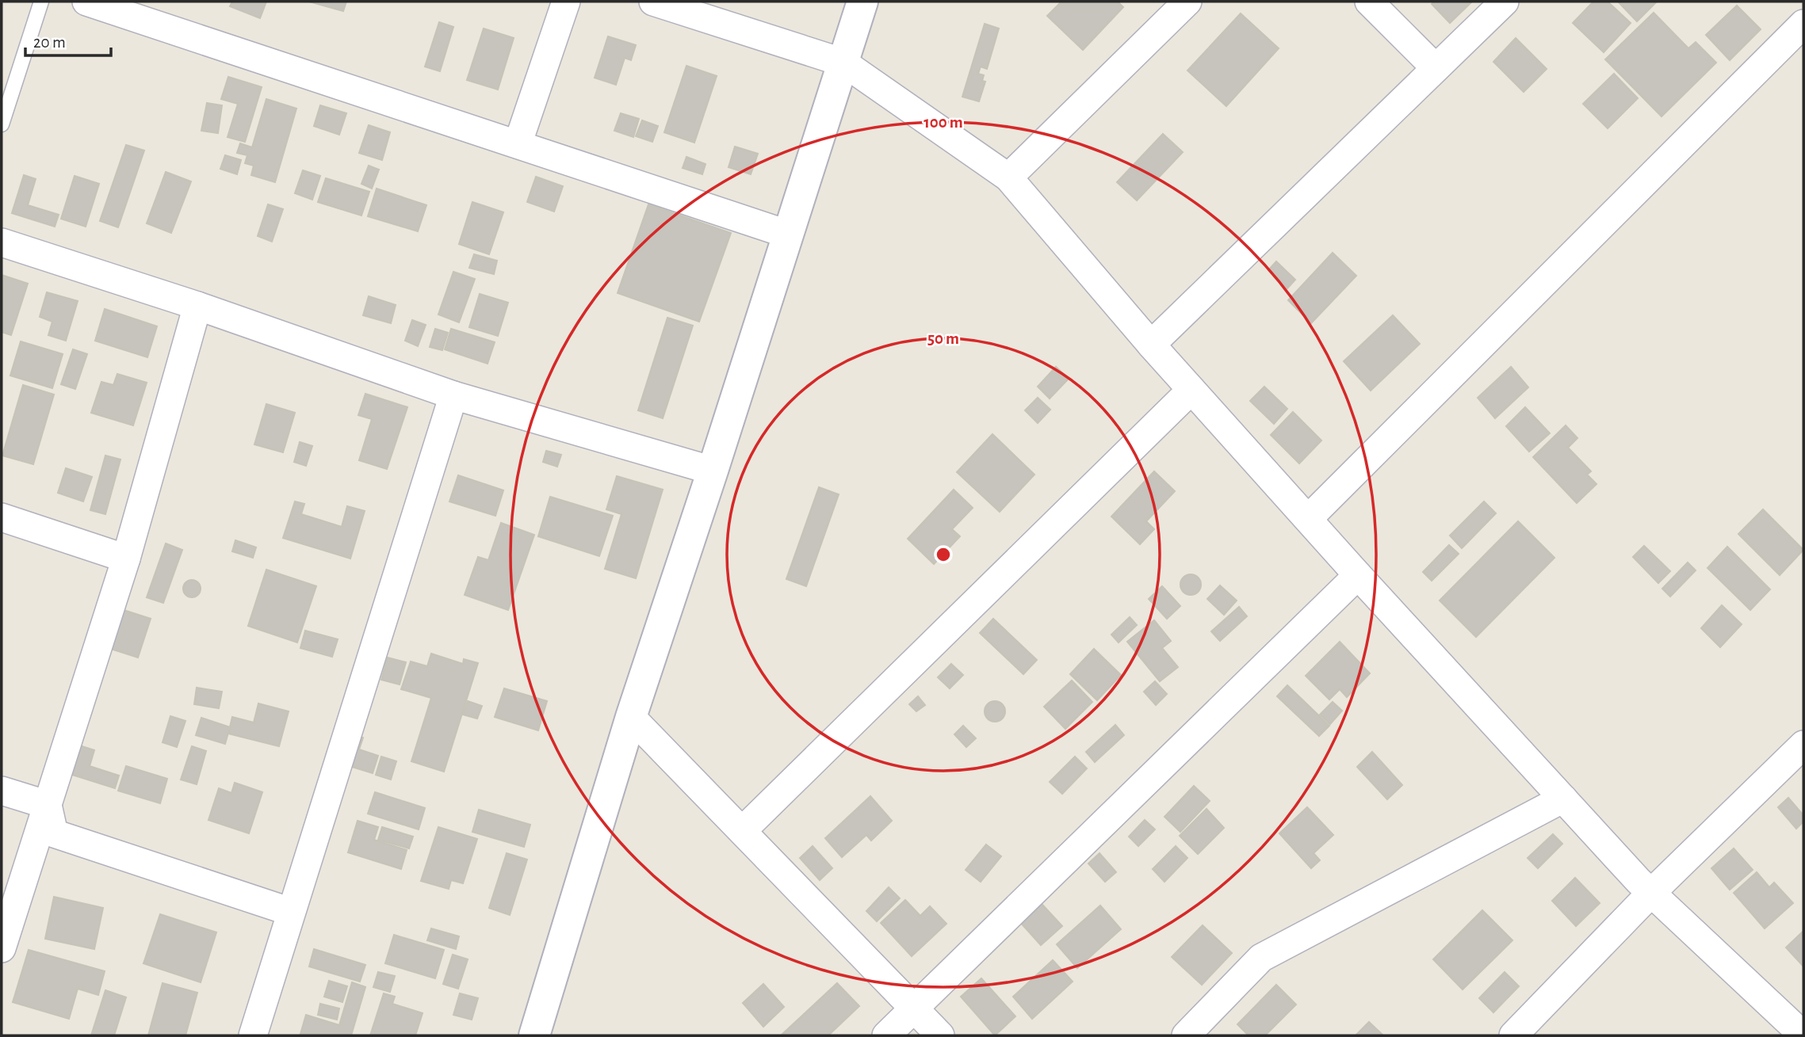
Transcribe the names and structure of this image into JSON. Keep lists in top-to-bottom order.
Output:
{
  "scale_bar": "20 m",
  "rings": ["100 m", "50 m"]
}
